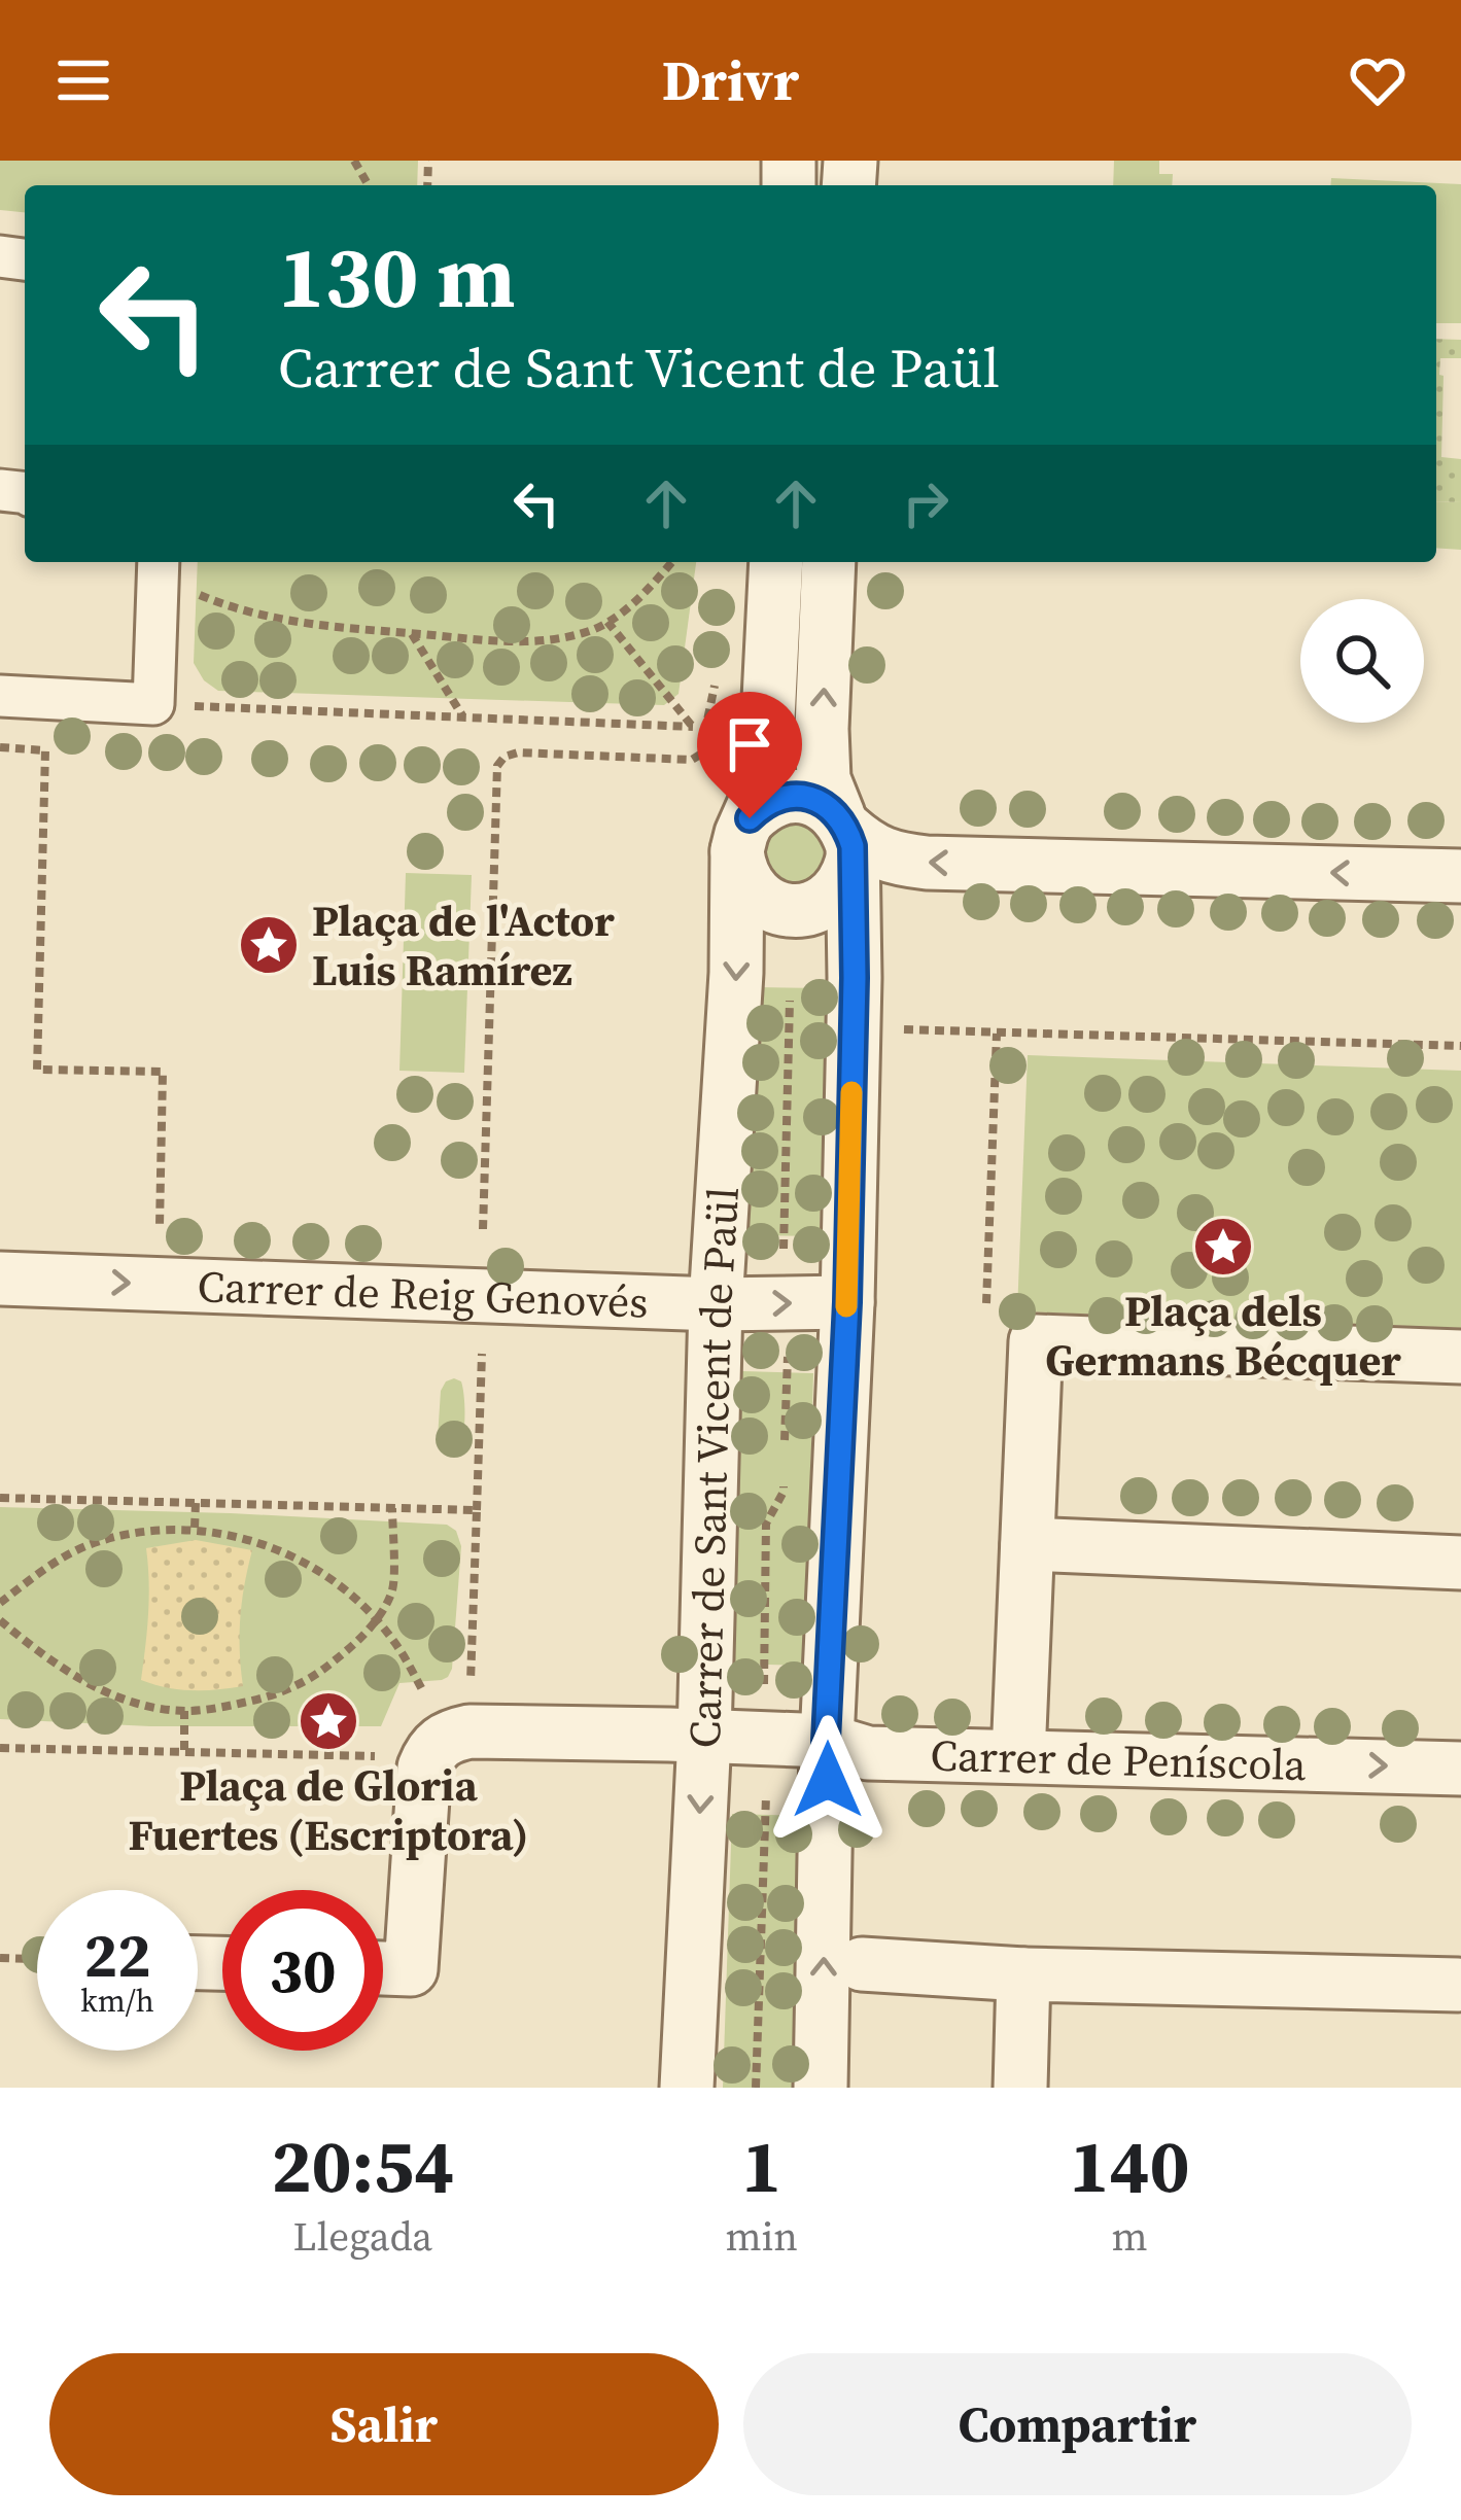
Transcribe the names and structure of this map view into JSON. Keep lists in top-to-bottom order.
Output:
{
  "streets": {
    "street": ["Carrer de Reig Genovés", "Carrer de Sant Vicent de Paül", "Carrer de Peníscola"]
  },
  "crossings": [
    ["Carrer de Reig Genovés", "Carrer de Sant Vicent de Paül"],
    ["Carrer de Sant Vicent de Paül", "Carrer de Peníscola"]
  ],
  "one_way": ["Carrer de Reig Genovés"],
  "places": {
    "place": ["Plaça de l'Actor Luis Ramírez", "Plaça dels Germans Bécquer", "Plaça de Gloria Fuertes (Escriptora)"]
  },
  "page": {
    "header": "Drivr",
    "turn": ["130 m", "Carrer de Sant Vicent de Paül"],
    "speed": "22 km/h",
    "limit": "30",
    "eta": [
      "20:54",
      "Llegada",
      "1",
      "min",
      "140",
      "m"
    ],
    "buttons": ["Salir", "Compartir"]
  }
}
